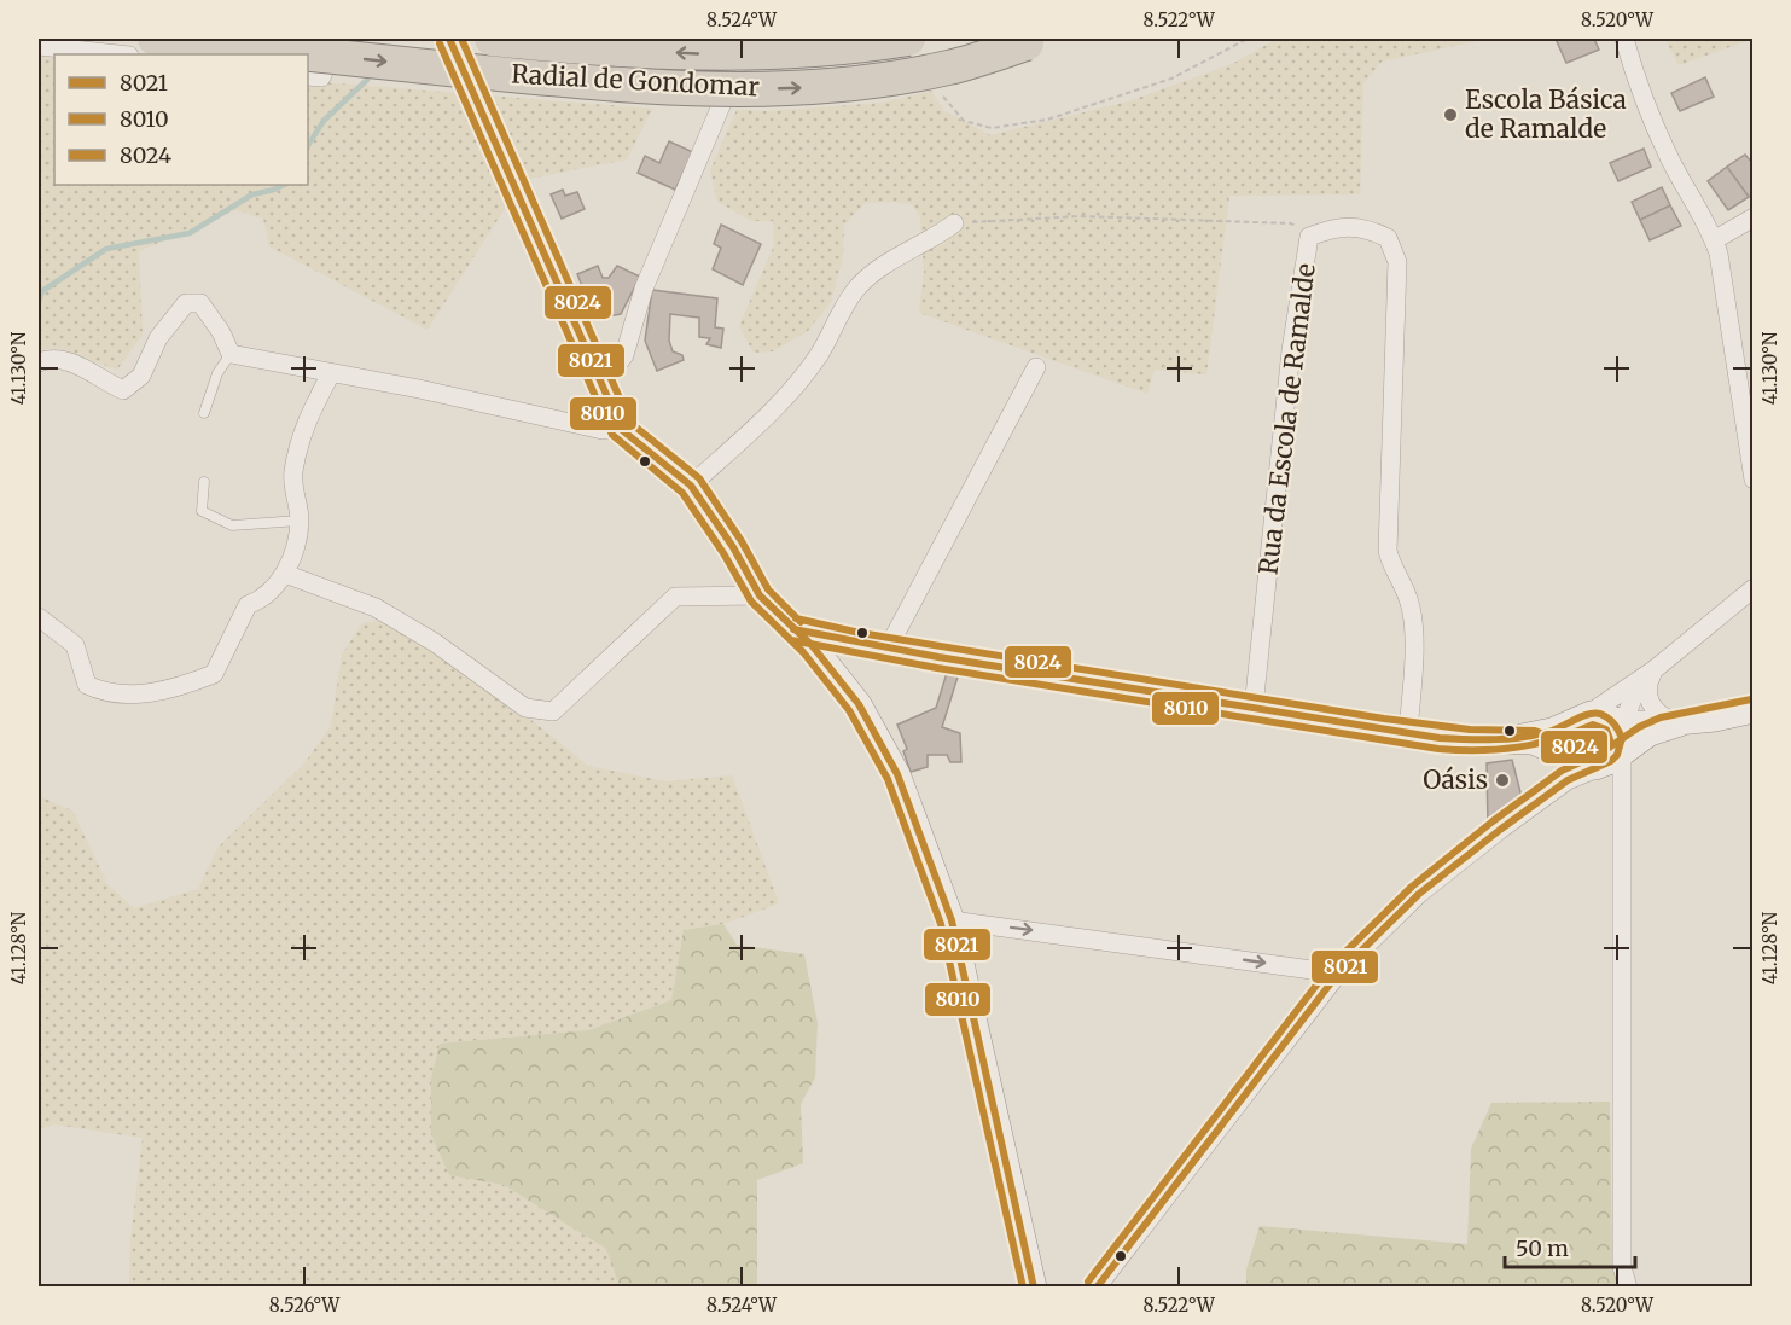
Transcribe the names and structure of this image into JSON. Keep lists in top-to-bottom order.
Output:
{
  "streets": {
    "highway": ["Radial de Gondomar"],
    "street": ["Rua da Escola de Ramalde"]
  },
  "places": ["Escola Básica de Ramalde", "Oásis"],
  "lines": ["transit line 8021", "transit line 8024", "transit line 8010"],
  "legend": ["8021", "8010", "8024"],
  "scale_bar": "50 m",
  "coordinates": [
    "8.524°W",
    "8.522°W",
    "8.520°W",
    "41.130°N",
    "41.128°N",
    "8.526°W"
  ]
}
